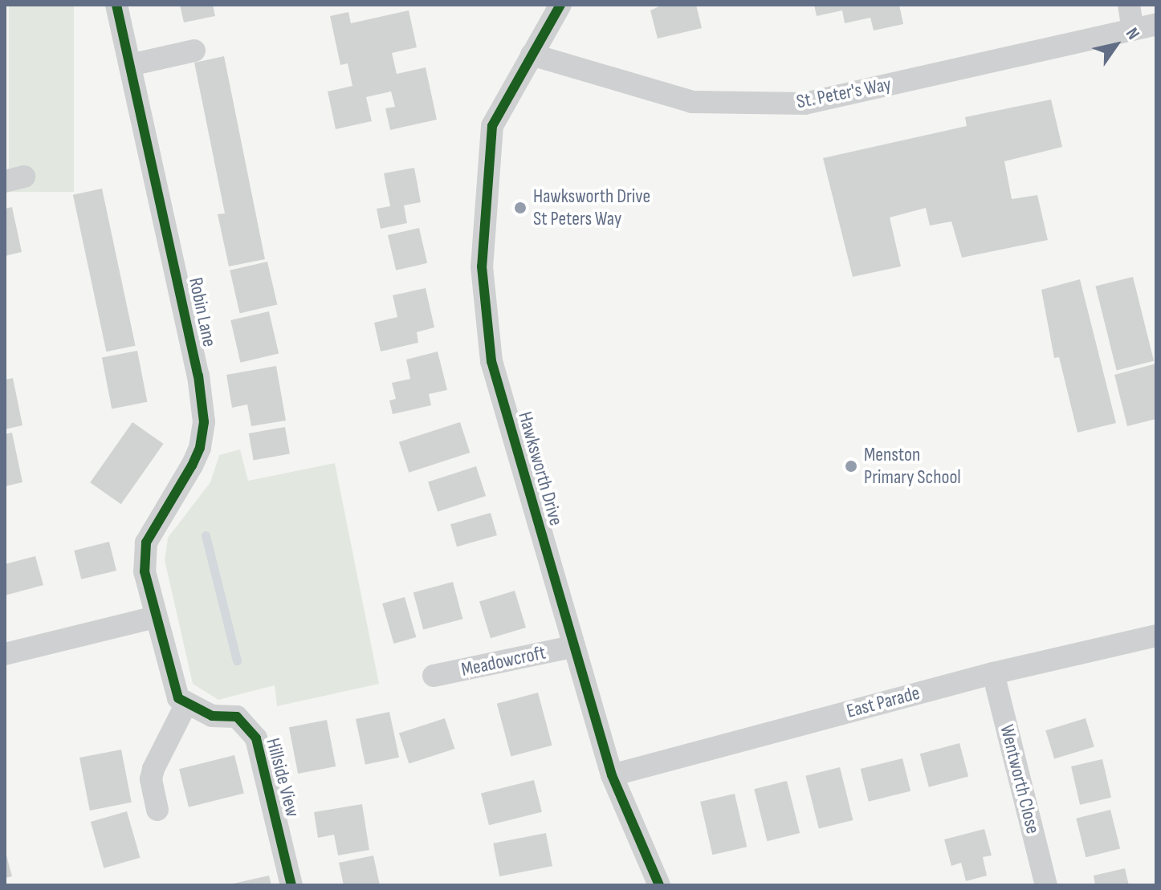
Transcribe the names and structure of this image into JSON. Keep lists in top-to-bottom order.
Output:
{
  "streets": {
    "street": [
      "St. Peter's Way",
      "Robin Lane",
      "Hawksworth Drive",
      "Meadowcroft",
      "East Parade",
      "Hillside View",
      "Wentworth Close"
    ]
  },
  "crossings": [
    ["St. Peter's Way", "Hawksworth Drive"],
    ["Hawksworth Drive", "Meadowcroft"],
    ["Hawksworth Drive", "East Parade"],
    ["East Parade", "Wentworth Close"]
  ],
  "places": ["Hawksworth Drive St Peters Way", "Menston Primary School"],
  "north": "top right"
}
